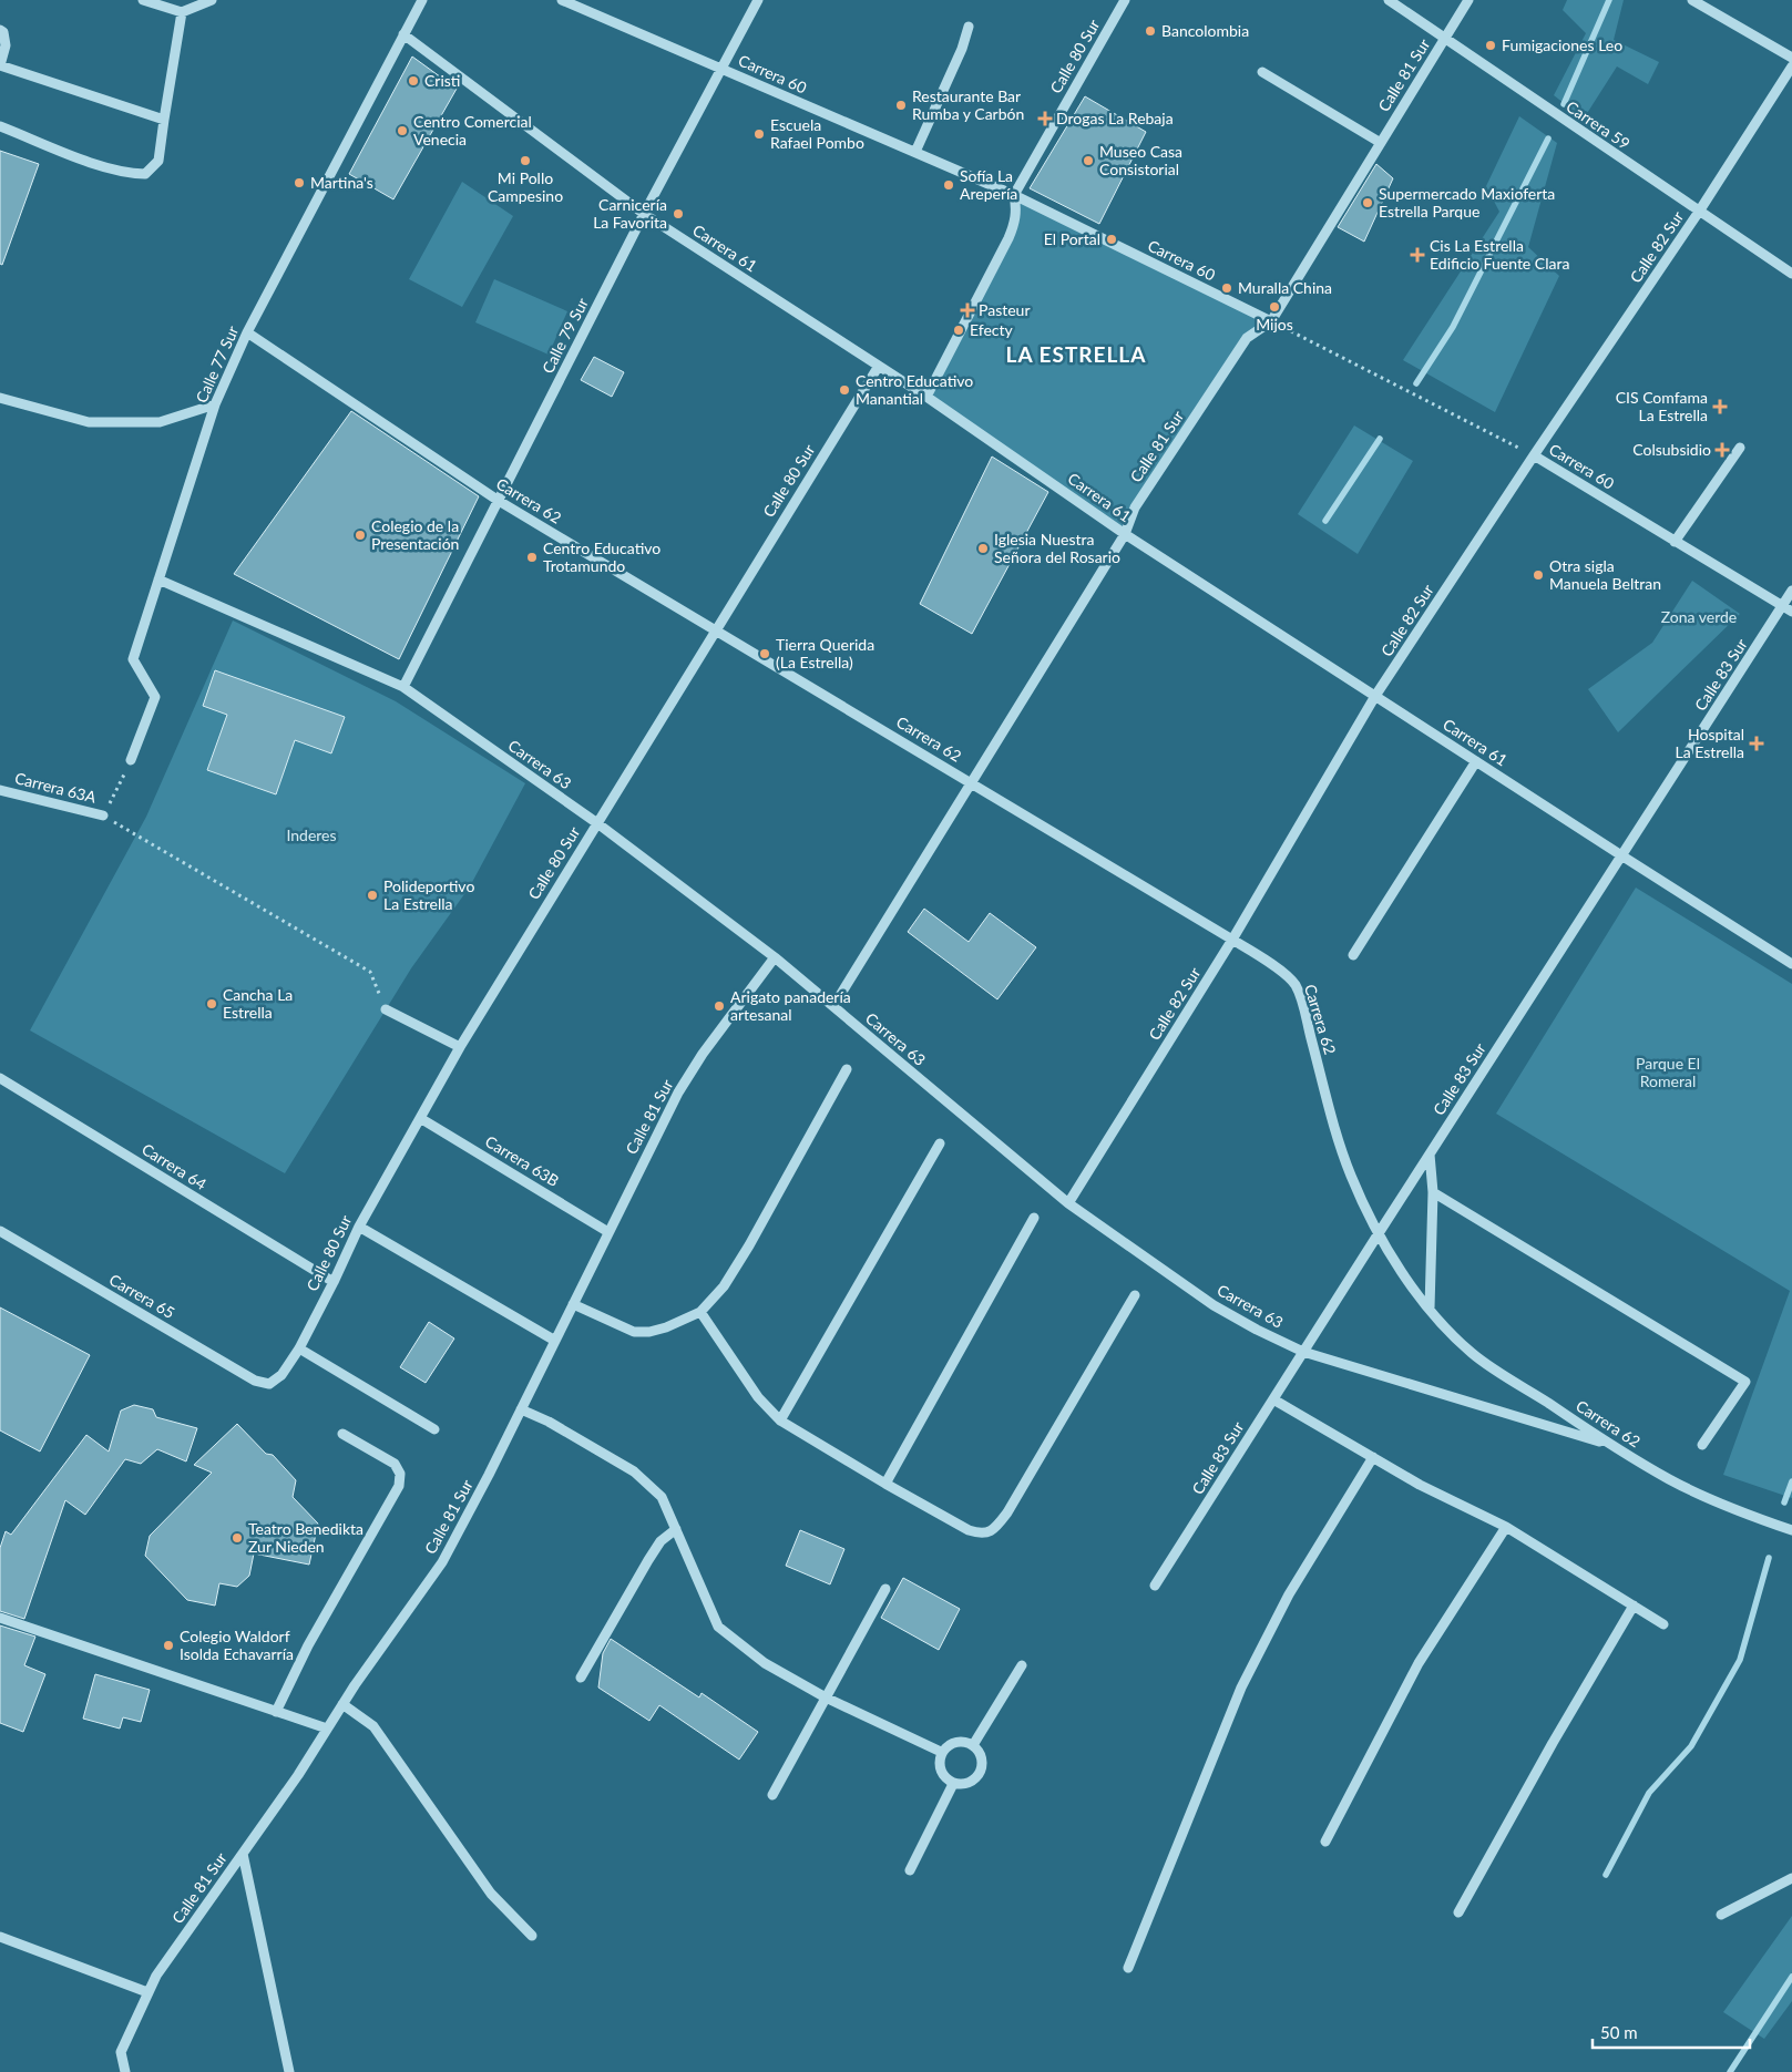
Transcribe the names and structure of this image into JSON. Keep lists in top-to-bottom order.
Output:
{
  "streets": {
    "street": [
      "Calle 80 Sur",
      "Carrera 60",
      "Calle 81 Sur",
      "Carrera 59",
      "Calle 82 Sur",
      "Carrera 61",
      "Calle 79 Sur",
      "Calle 77 Sur",
      "Carrera 62",
      "Calle 83 Sur",
      "Carrera 63",
      "Carrera 63A",
      "Carrera 63B",
      "Carrera 64",
      "Carrera 65"
    ]
  },
  "crossings": [
    ["Calle 80 Sur", "Carrera 60"],
    ["Calle 80 Sur", "Carrera 61"],
    ["Calle 80 Sur", "Carrera 62"],
    ["Calle 80 Sur", "Carrera 63"],
    ["Calle 80 Sur", "Carrera 63B"],
    ["Calle 80 Sur", "Carrera 64"],
    ["Calle 80 Sur", "Carrera 65"],
    ["Carrera 60", "Calle 81 Sur"],
    ["Carrera 60", "Calle 82 Sur"],
    ["Carrera 60", "Calle 79 Sur"],
    ["Carrera 60", "Calle 83 Sur"],
    ["Calle 81 Sur", "Carrera 59"],
    ["Calle 81 Sur", "Carrera 61"],
    ["Calle 81 Sur", "Carrera 62"],
    ["Calle 81 Sur", "Carrera 63"],
    ["Calle 81 Sur", "Carrera 63B"],
    ["Carrera 59", "Calle 82 Sur"],
    ["Calle 82 Sur", "Carrera 61"],
    ["Calle 82 Sur", "Carrera 62"],
    ["Calle 82 Sur", "Carrera 63"],
    ["Carrera 61", "Calle 79 Sur"],
    ["Carrera 61", "Calle 77 Sur"],
    ["Carrera 61", "Calle 83 Sur"],
    ["Calle 79 Sur", "Carrera 62"],
    ["Calle 79 Sur", "Carrera 63"],
    ["Calle 77 Sur", "Carrera 62"],
    ["Calle 77 Sur", "Carrera 63"],
    ["Carrera 62", "Calle 83 Sur"],
    ["Carrera 62", "Carrera 63"],
    ["Calle 83 Sur", "Carrera 63"]
  ],
  "districts": ["LA ESTRELLA"],
  "parks": ["Zona verde", "Inderes", "Parque El Romeral"],
  "places": {
    "other": [
      "Bancolombia",
      "Fumigaciones Leo",
      "Cristi",
      "Restaurante Bar Rumba y Carbón",
      "Centro Comercial Venecia",
      "Escuela Rafael Pombo",
      "Mi Pollo Campesino",
      "Museo Casa Consistorial",
      "Martina's",
      "Sofía La Arepería",
      "Supermercado Maxioferta Estrella Parque",
      "Carnicería La Favorita",
      "El Portal",
      "Muralla China",
      "Mijos",
      "Efecty",
      "Centro Educativo Manantial",
      "Colegio de la Presentación",
      "Iglesia Nuestra Señora del Rosario",
      "Centro Educativo Trotamundo",
      "Otra sigla Manuela Beltran",
      "Tierra Querida (La Estrella)",
      "Polideportivo La Estrella",
      "Cancha La Estrella",
      "Arigato panadería artesanal",
      "Teatro Benedikta Zur Nieden",
      "Colegio Waldorf Isolda Echavarría"
    ],
    "health": [
      "Drogas La Rebaja",
      "Cis La Estrella Edificio Fuente Clara",
      "Pasteur",
      "CIS Comfama La Estrella",
      "Colsubsidio",
      "Hospital La Estrella"
    ]
  },
  "scale_bar": "50 m"
}
